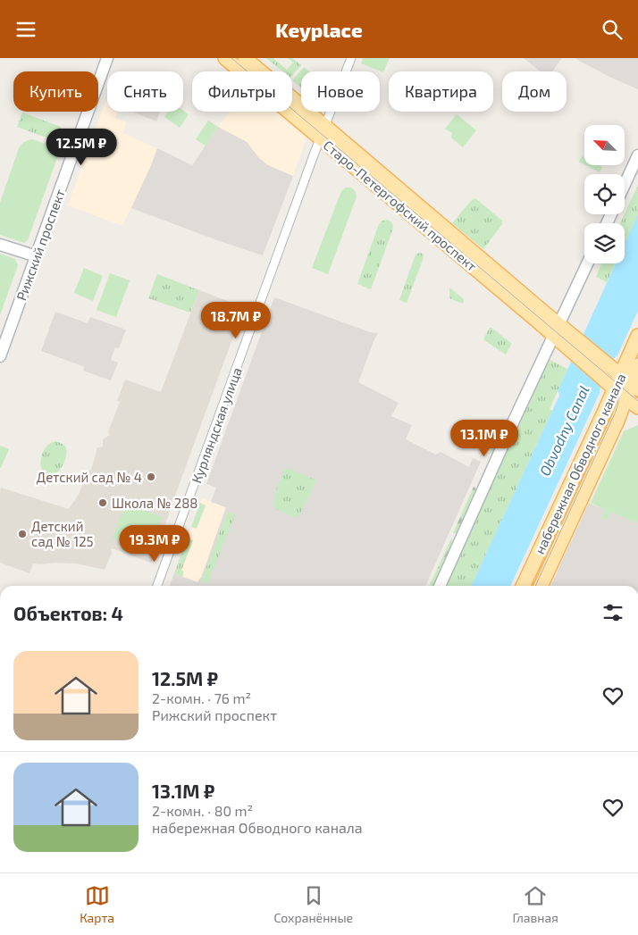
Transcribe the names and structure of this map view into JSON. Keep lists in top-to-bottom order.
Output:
{
  "streets": {
    "main road": ["Старо-Петергофский проспект", "набережная Обводного канала"],
    "street": ["Рижский проспект", "Курляндская улица"]
  },
  "crossings": [
    ["Старо-Петергофский проспект", "Курляндская улица"],
    ["Старо-Петергофский проспект", "набережная Обводного канала"]
  ],
  "water": ["Obvodny Canal"],
  "places": ["Детский сад № 4", "Школа № 288", "Детский сад № 125"],
  "north": "top left",
  "page": {
    "header": "Keyplace",
    "chip": [
      "Купить",
      "Снять",
      "Фильтры",
      "Новое",
      "Квартира",
      "Дом"
    ],
    "price": [
      "12.5M ₽",
      "18.7M ₽",
      "13.1M ₽",
      "19.3M ₽"
    ],
    "heading": "Объектов: 4",
    "list": [
      {
        "name": "12.5M ₽",
        "note": "2-комн. · 76 m² · Рижский проспект"
      },
      {
        "name": "13.1M ₽",
        "note": "2-комн. · 80 m² · набережная Обводного канала"
      }
    ],
    "tabs": ["Карта", "Сохранённые", "Главная"]
  }
}
